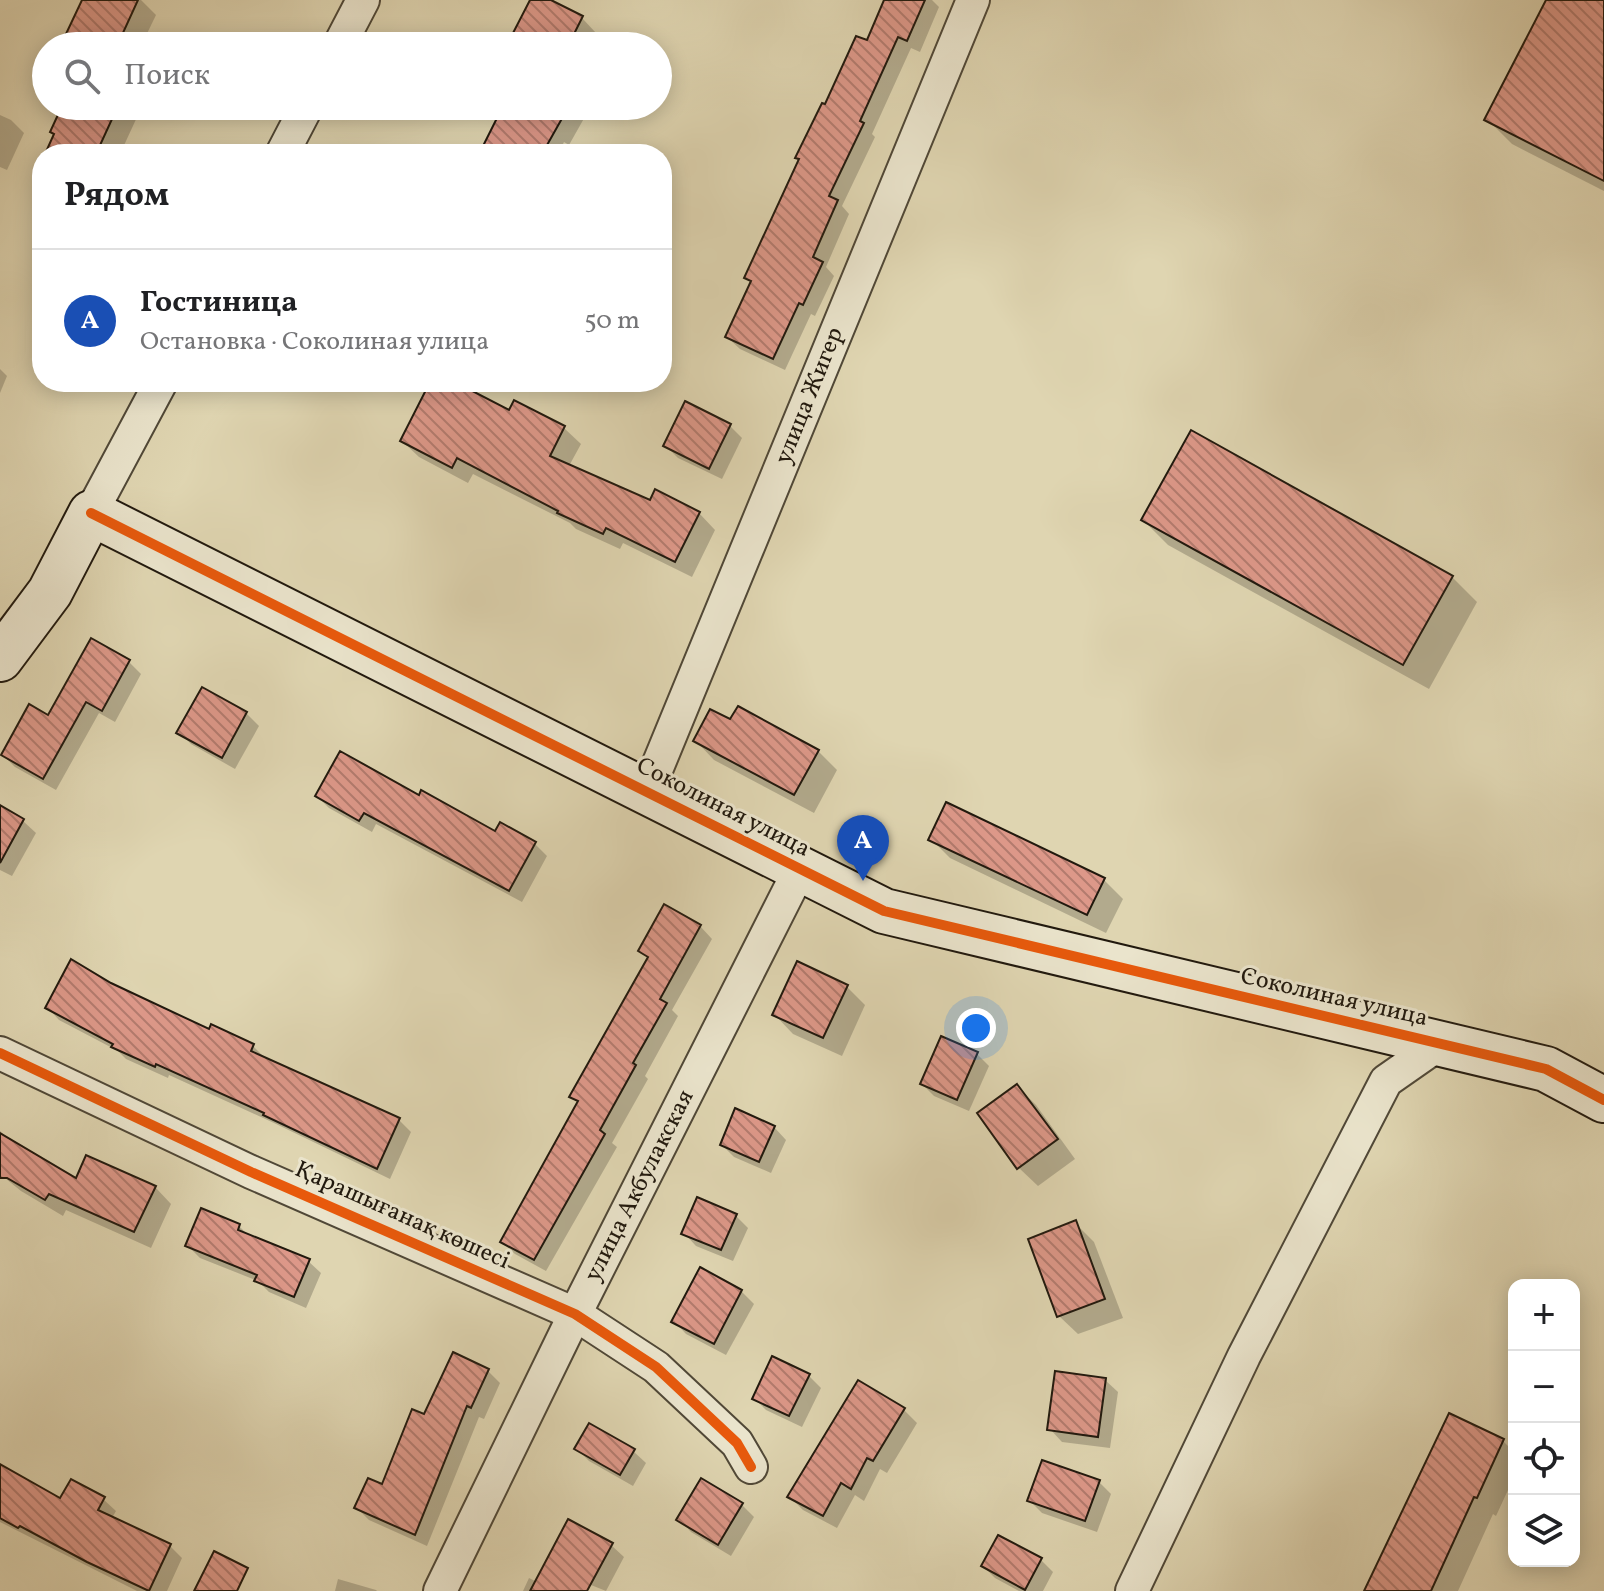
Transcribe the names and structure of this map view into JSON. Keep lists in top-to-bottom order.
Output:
{
  "streets": {
    "street": [
      "улица Жигер",
      "Соколиная улица",
      "улица Акбулакская",
      "Қарашығанақ көшесі"
    ]
  },
  "crossings": [
    ["улица Жигер", "Соколиная улица"],
    ["Соколиная улица", "улица Акбулакская"],
    ["улица Акбулакская", "Қарашығанақ көшесі"]
  ],
  "page": {
    "search": "Поиск",
    "heading": "Рядом",
    "list": [
      {
        "mark": "A",
        "name": "Гостиница",
        "note": "Остановка · Соколиная улица",
        "value": "50 m"
      }
    ],
    "pins": "A",
    "map_buttons": ["+", "−"]
  }
}
